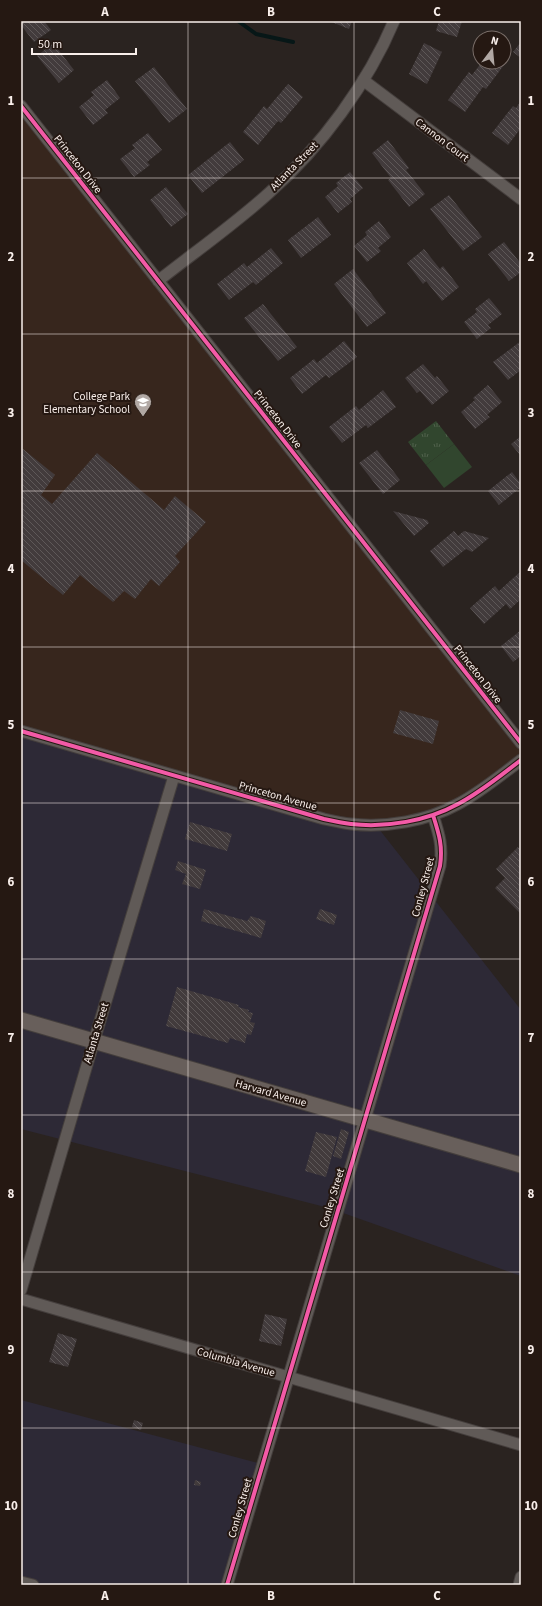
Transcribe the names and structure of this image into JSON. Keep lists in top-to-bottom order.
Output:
{
  "streets": {
    "street": [
      "Cannon Court",
      "Princeton Drive",
      "Atlanta Street",
      "Princeton Avenue",
      "Conley Street",
      "Harvard Avenue",
      "Columbia Avenue"
    ]
  },
  "crossings": [
    ["Cannon Court", "Atlanta Street"],
    ["Princeton Drive", "Atlanta Street"],
    ["Atlanta Street", "Princeton Avenue"],
    ["Atlanta Street", "Harvard Avenue"],
    ["Princeton Avenue", "Conley Street"],
    ["Conley Street", "Harvard Avenue"],
    ["Conley Street", "Columbia Avenue"]
  ],
  "places": {
    "school or university": ["College Park Elementary School"]
  },
  "scale_bar": "50 m",
  "north": "top",
  "grid": {
    "columns": ["A", "B", "C"],
    "rows": [
      "1",
      "2",
      "3",
      "4",
      "5",
      "6",
      "7",
      "8",
      "9",
      "10"
    ]
  }
}
